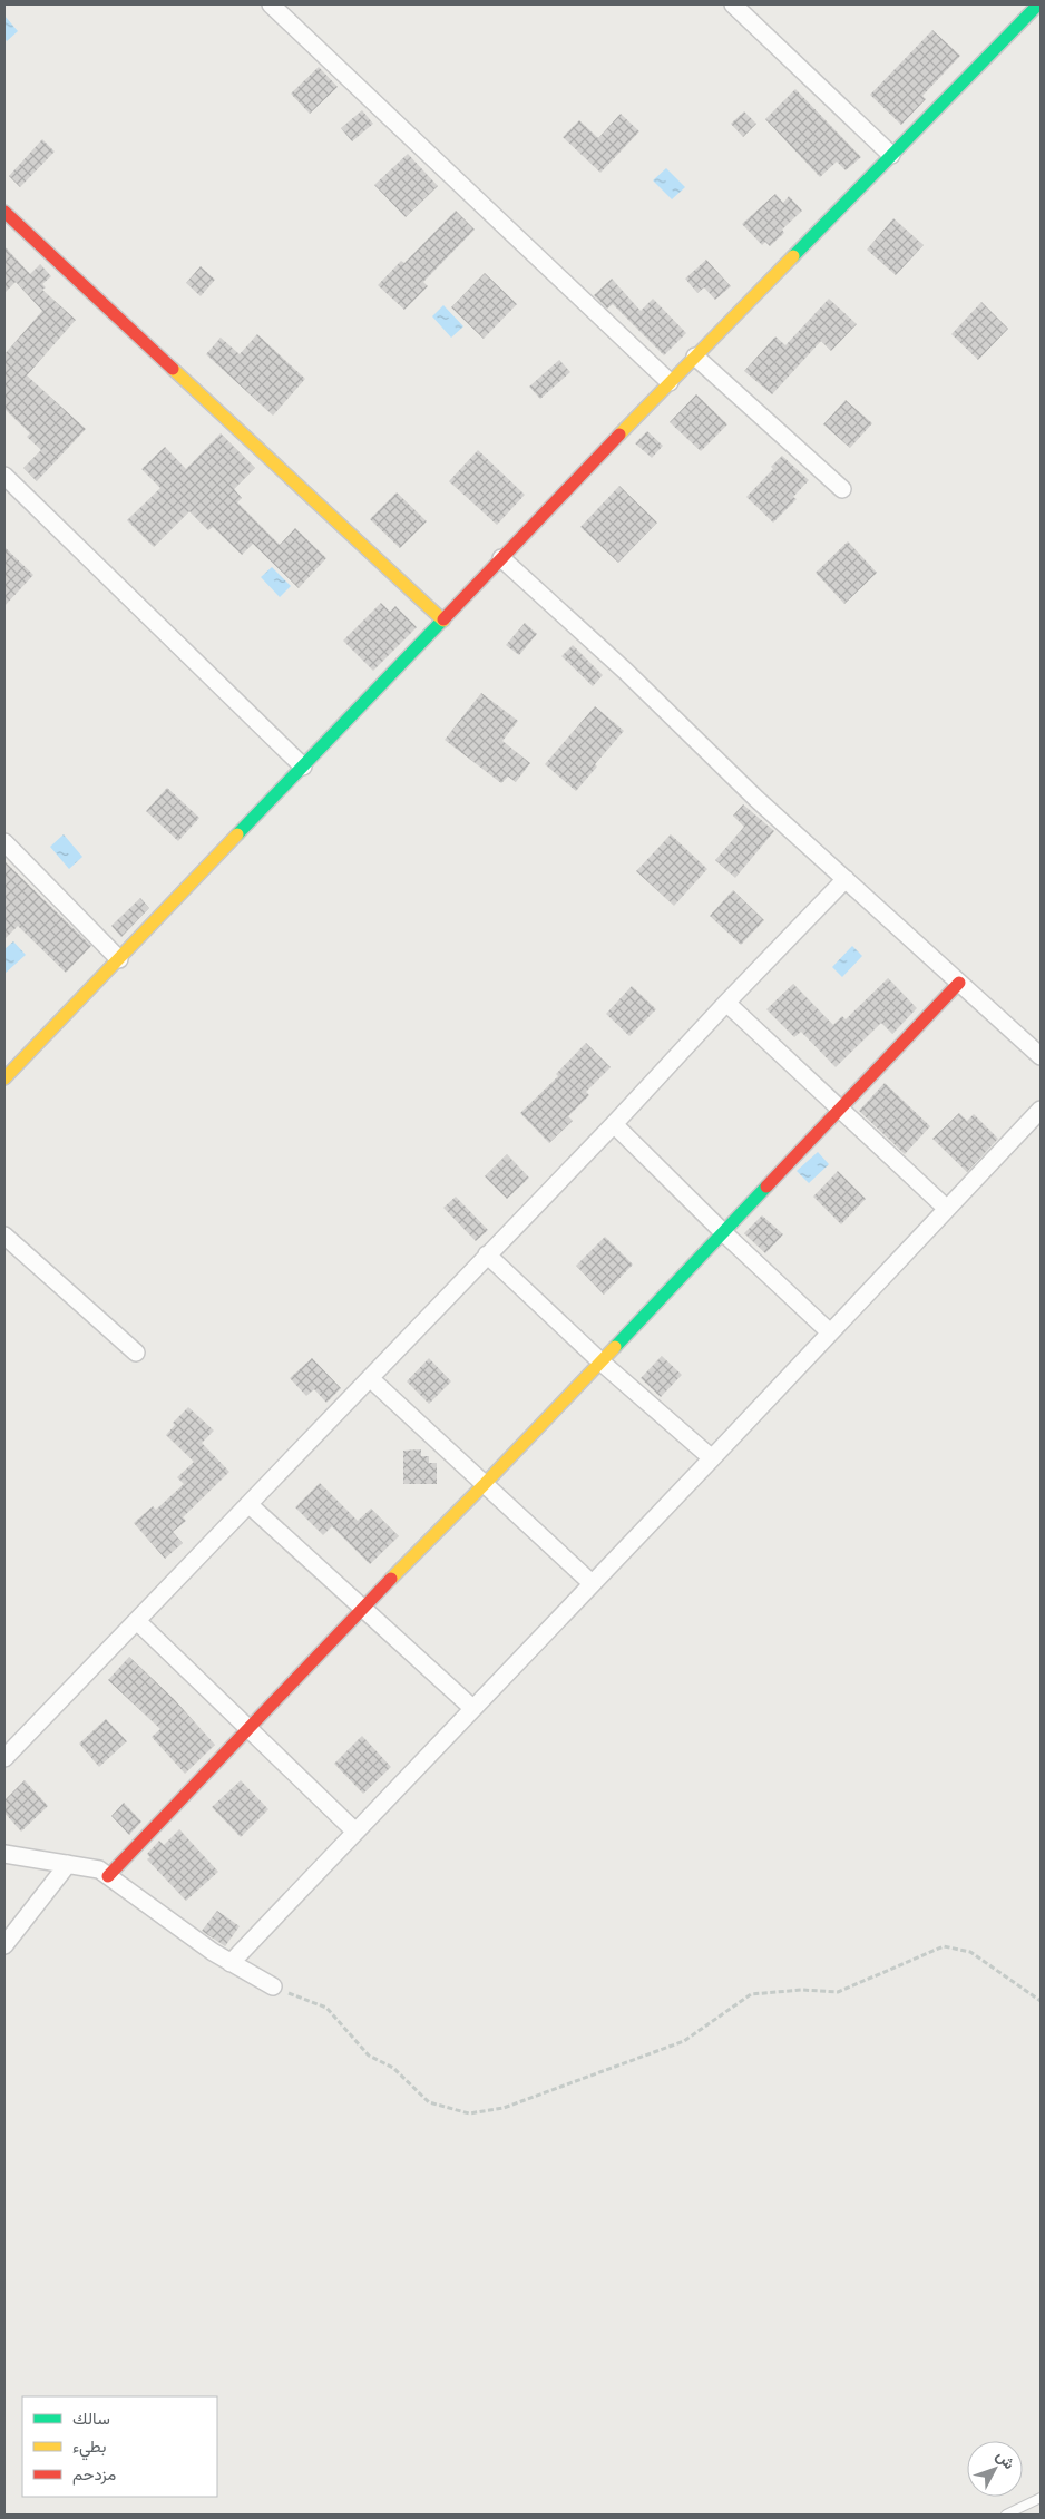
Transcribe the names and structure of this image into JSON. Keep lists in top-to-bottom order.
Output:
{
  "legend": ["سالك", "بطيء", "مزدحم"],
  "north": "top right"
}
